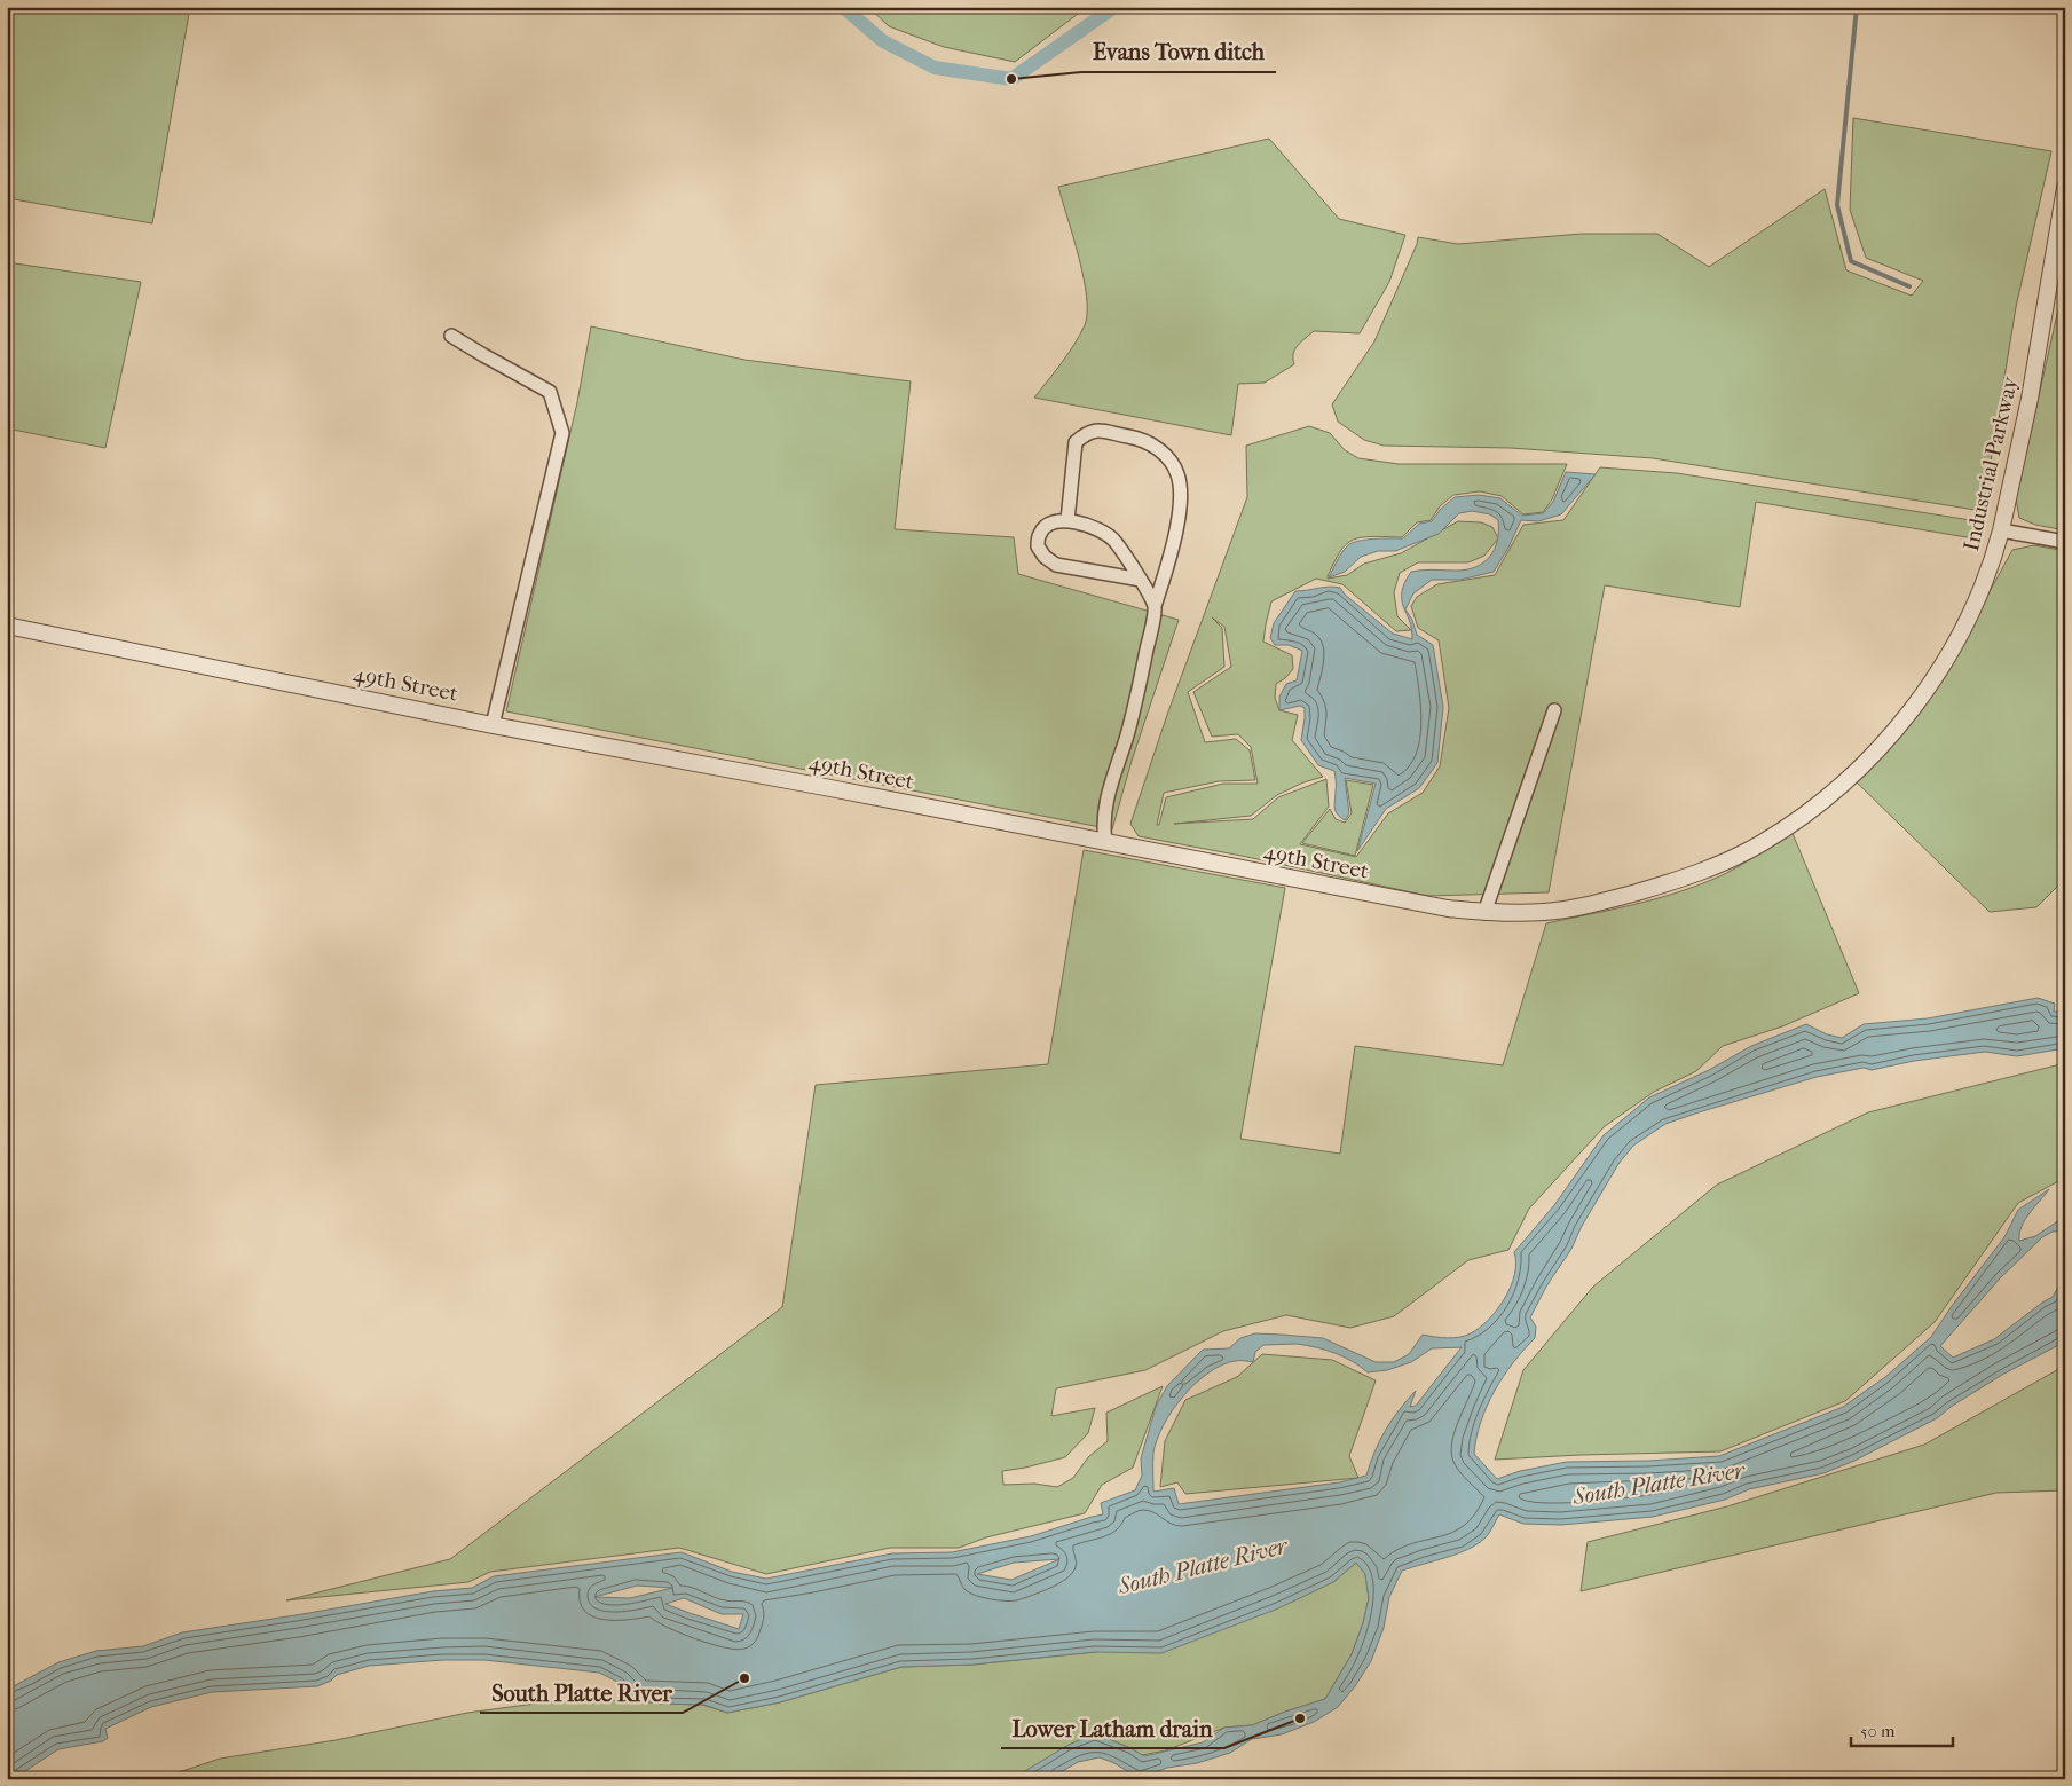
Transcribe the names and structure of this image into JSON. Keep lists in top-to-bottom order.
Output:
{
  "streets": {
    "street": ["Industrial Parkway", "49th Street"]
  },
  "crossings": [
    ["Industrial Parkway", "49th Street"]
  ],
  "water": ["South Platte River"],
  "places": ["Evans Town ditch", "South Platte River", "Lower Latham drain"],
  "scale_bar": "50 m"
}
